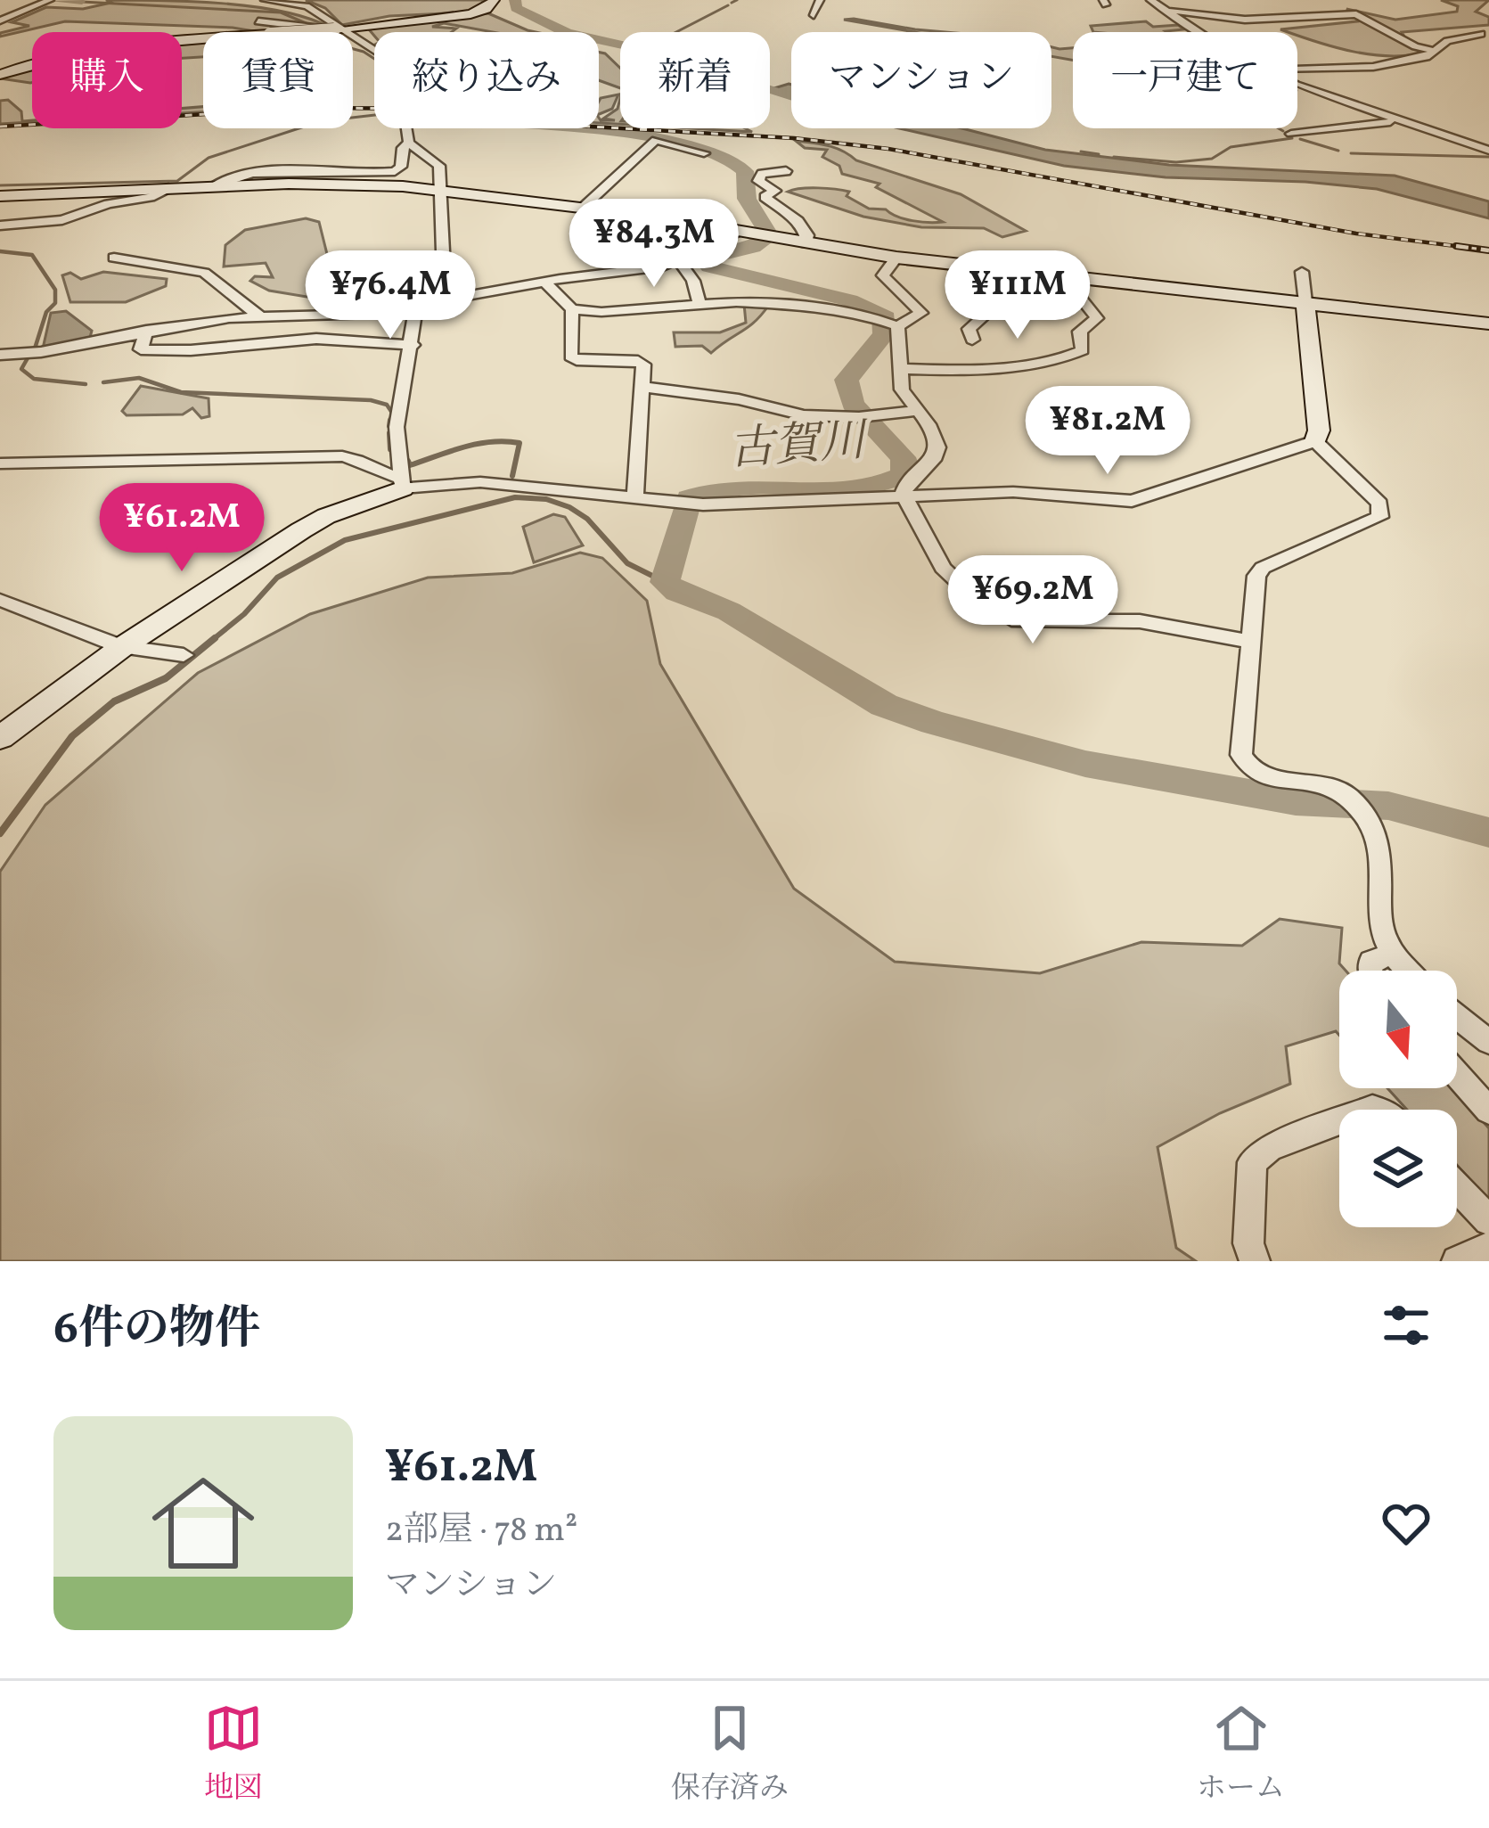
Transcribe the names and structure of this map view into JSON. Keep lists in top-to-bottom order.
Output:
{
  "water": ["古賀川"],
  "north": "bottom",
  "page": {
    "chip": [
      "購入",
      "賃貸",
      "絞り込み",
      "新着",
      "マンション",
      "一戸建て"
    ],
    "price": [
      "¥84.3M",
      "¥76.4M",
      "¥111M",
      "¥81.2M",
      "¥61.2M",
      "¥69.2M"
    ],
    "heading": "6件の物件",
    "list": [
      {
        "name": "¥61.2M",
        "note": "2部屋 · 78 m² · マンション"
      }
    ],
    "tabs": ["地図", "保存済み", "ホーム"]
  }
}
